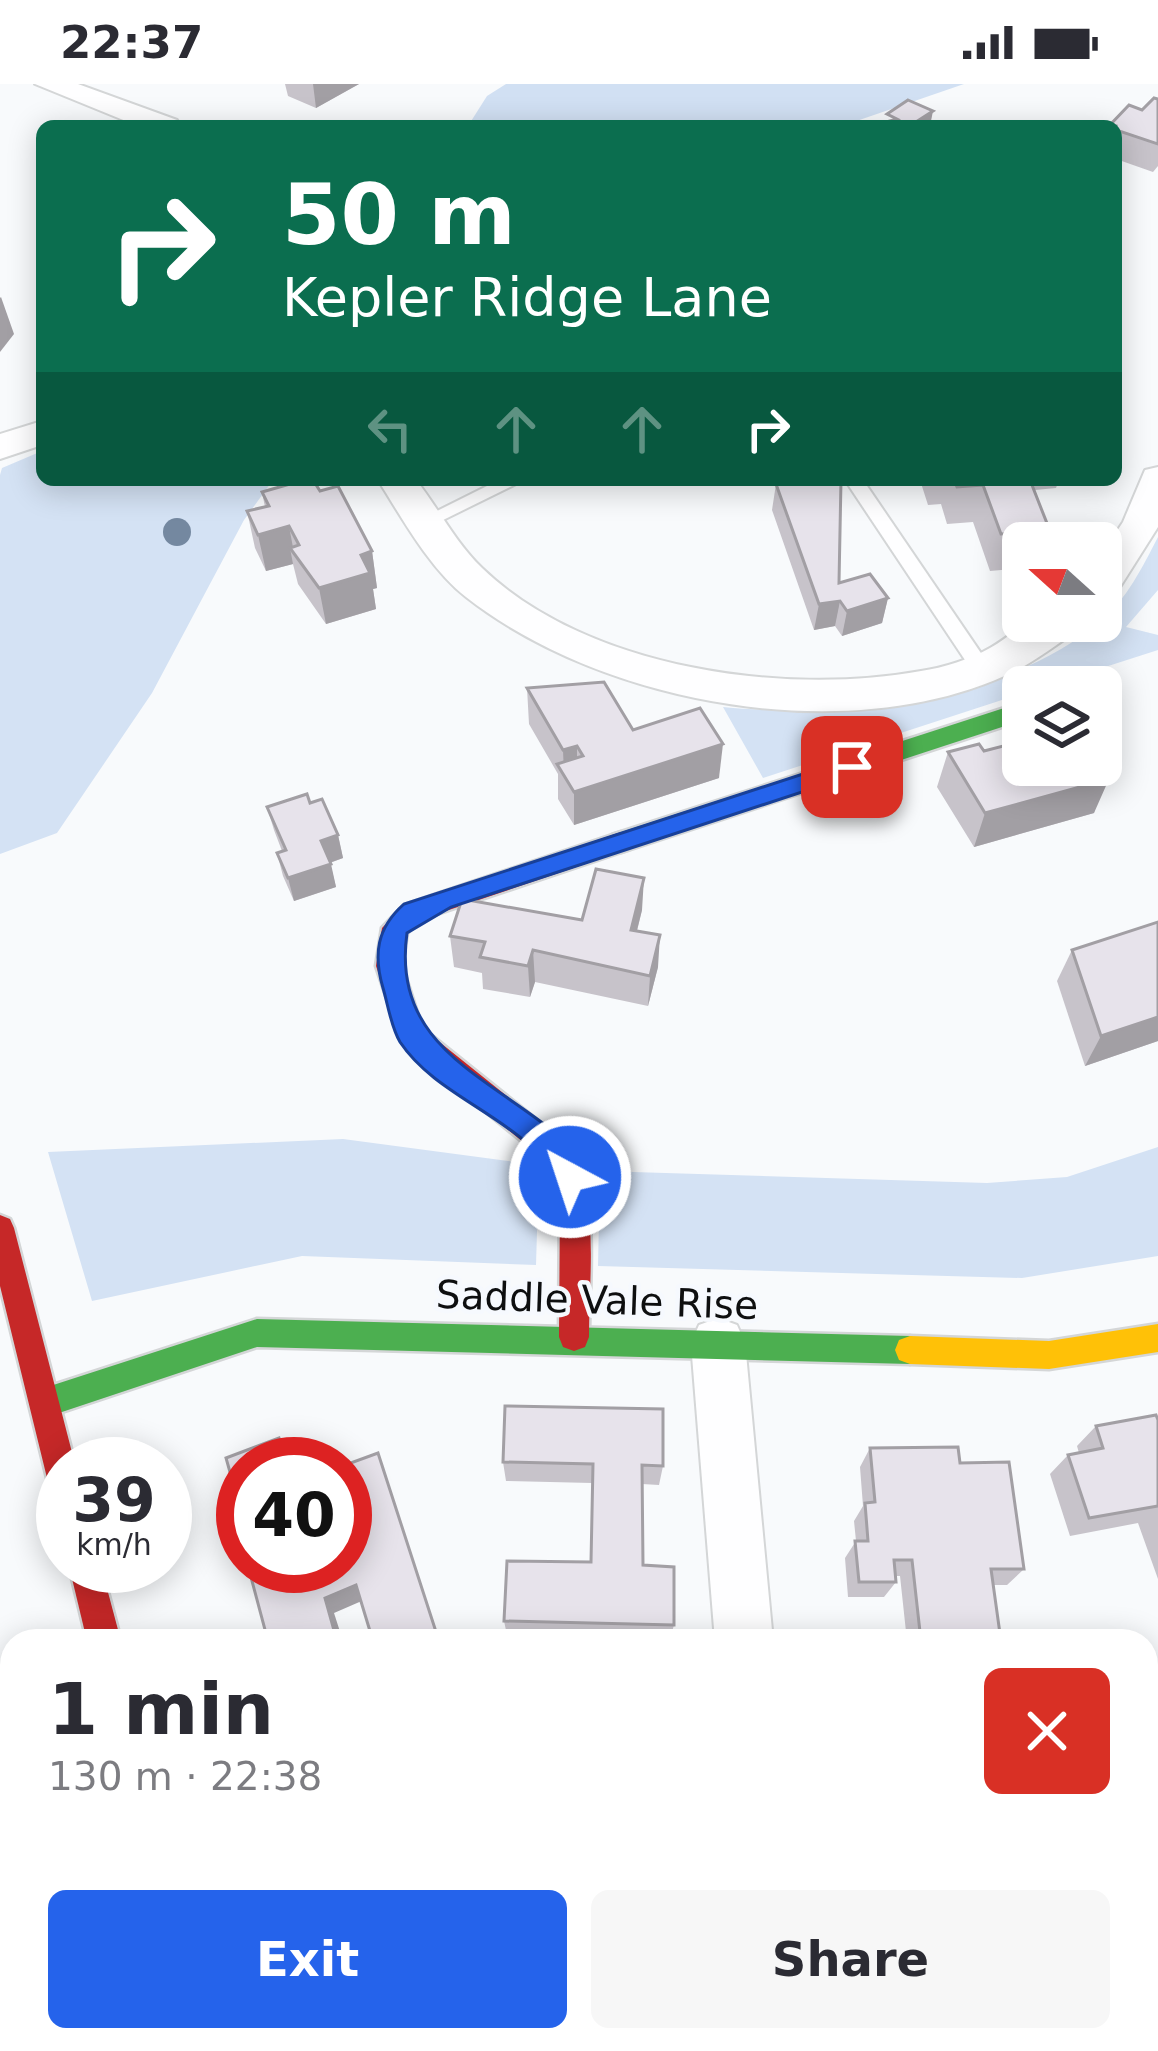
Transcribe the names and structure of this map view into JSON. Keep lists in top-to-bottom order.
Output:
{
  "streets": {
    "street": ["Saddle Vale Rise"]
  },
  "north": "left",
  "page": {
    "status": "22:37",
    "turn": ["50 m", "Kepler Ridge Lane"],
    "speed": "39 km/h",
    "limit": "40",
    "heading": ["1 min", "130 m · 22:38"],
    "buttons": ["Exit", "Share"]
  }
}
